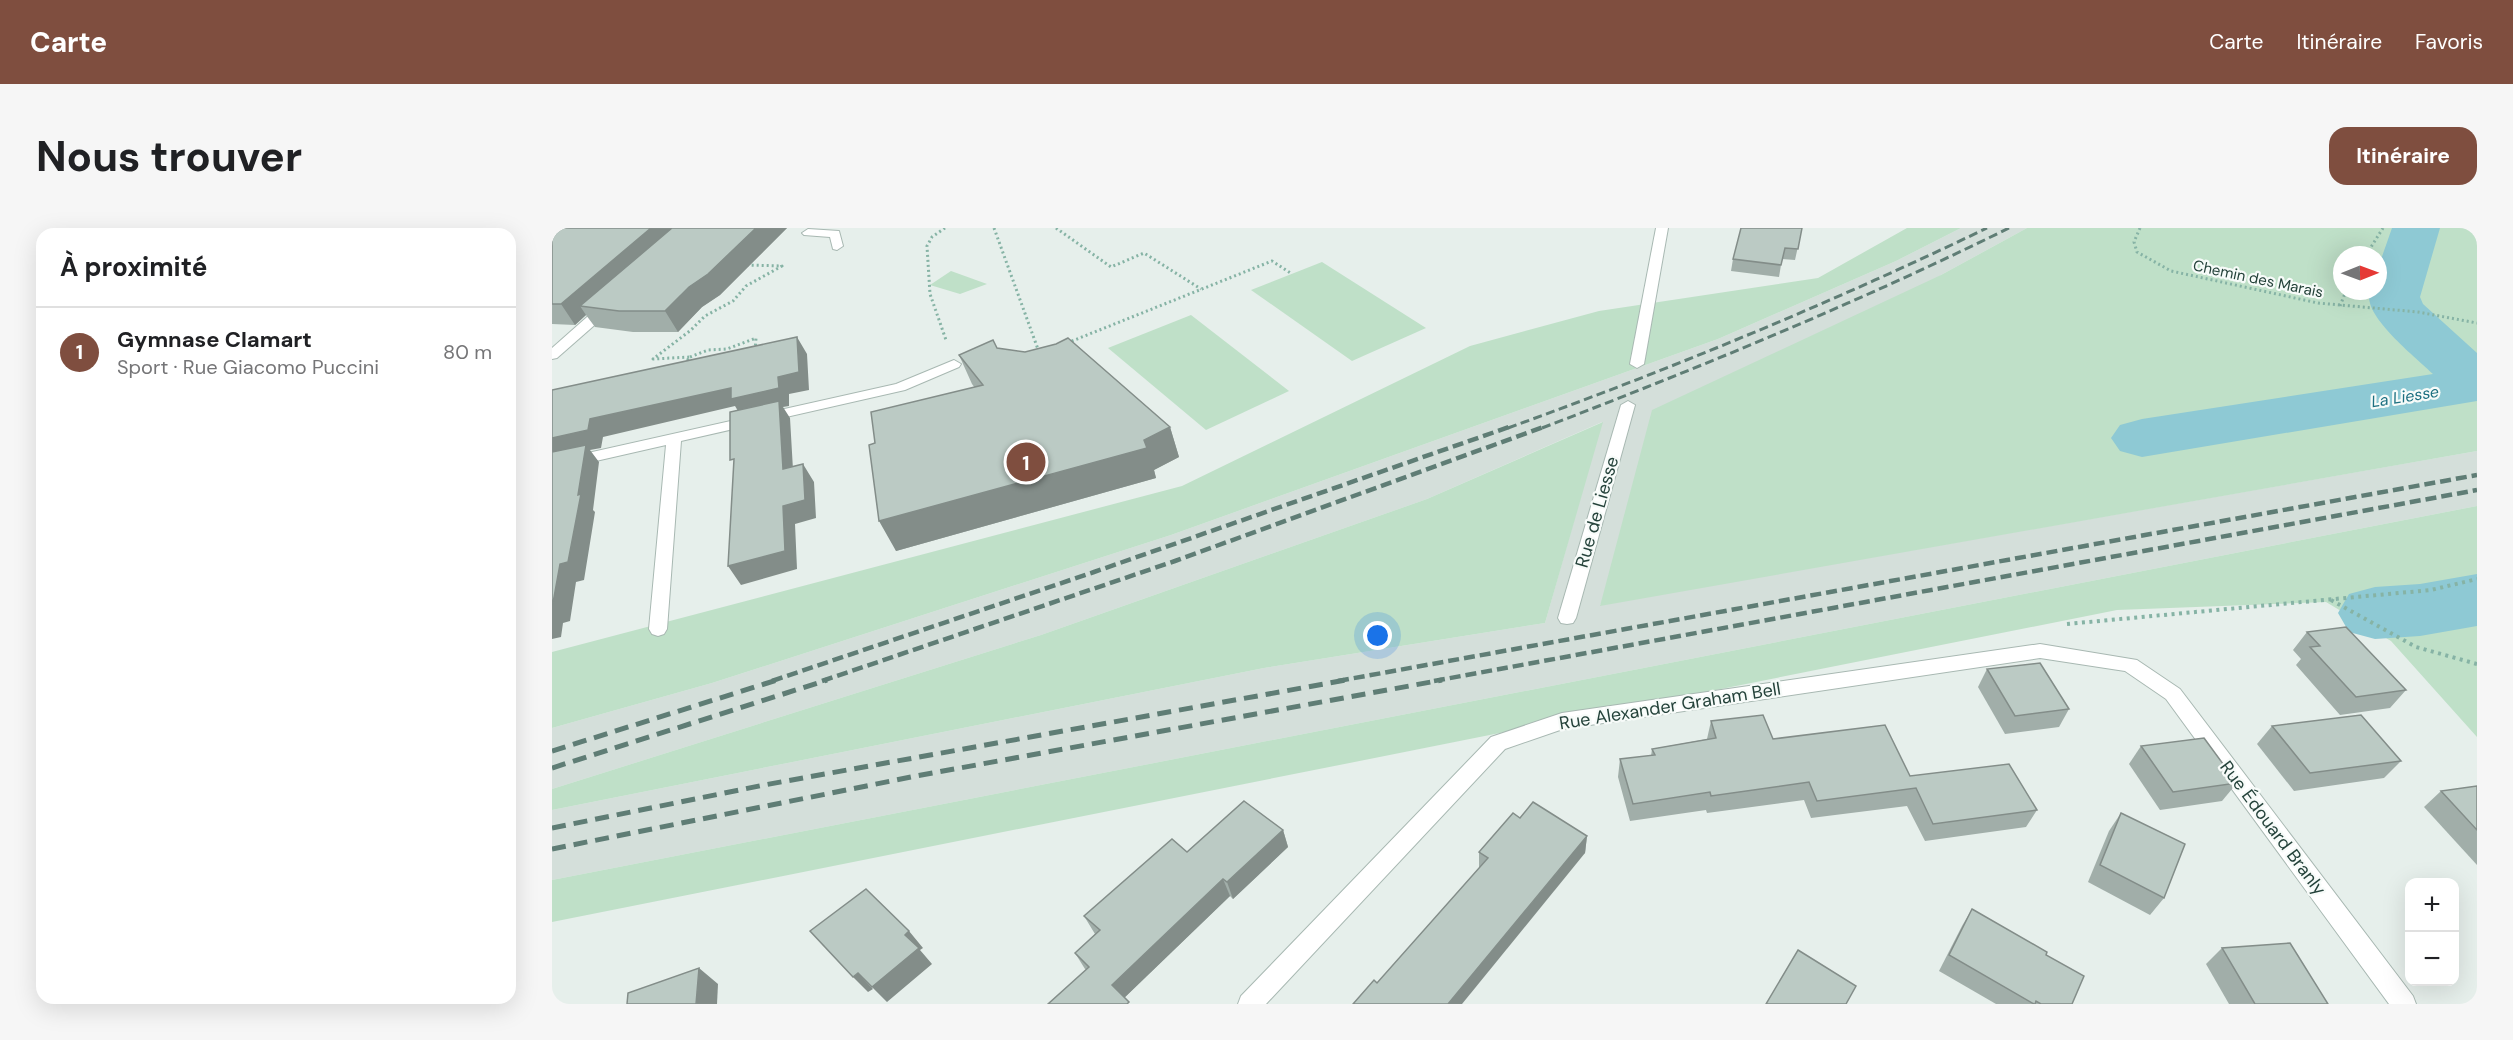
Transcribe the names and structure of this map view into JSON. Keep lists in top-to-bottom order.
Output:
{
  "streets": {
    "street": ["Rue de Liesse", "Rue Alexander Graham Bell", "Rue Édouard Branly"],
    "path": ["Chemin des Marais"]
  },
  "crossings": [
    ["Rue Alexander Graham Bell", "Rue Édouard Branly"]
  ],
  "water": ["La Liesse"],
  "north": "right",
  "page": {
    "header": "Carte",
    "nav": ["Carte", "Itinéraire", "Favoris"],
    "buttons": "Itinéraire",
    "title": "Nous trouver",
    "heading": "À proximité",
    "list": [
      {
        "mark": "1",
        "name": "Gymnase Clamart",
        "note": "Sport · Rue Giacomo Puccini",
        "value": "80 m"
      }
    ],
    "pins": "1",
    "map_buttons": ["+", "−"]
  }
}
